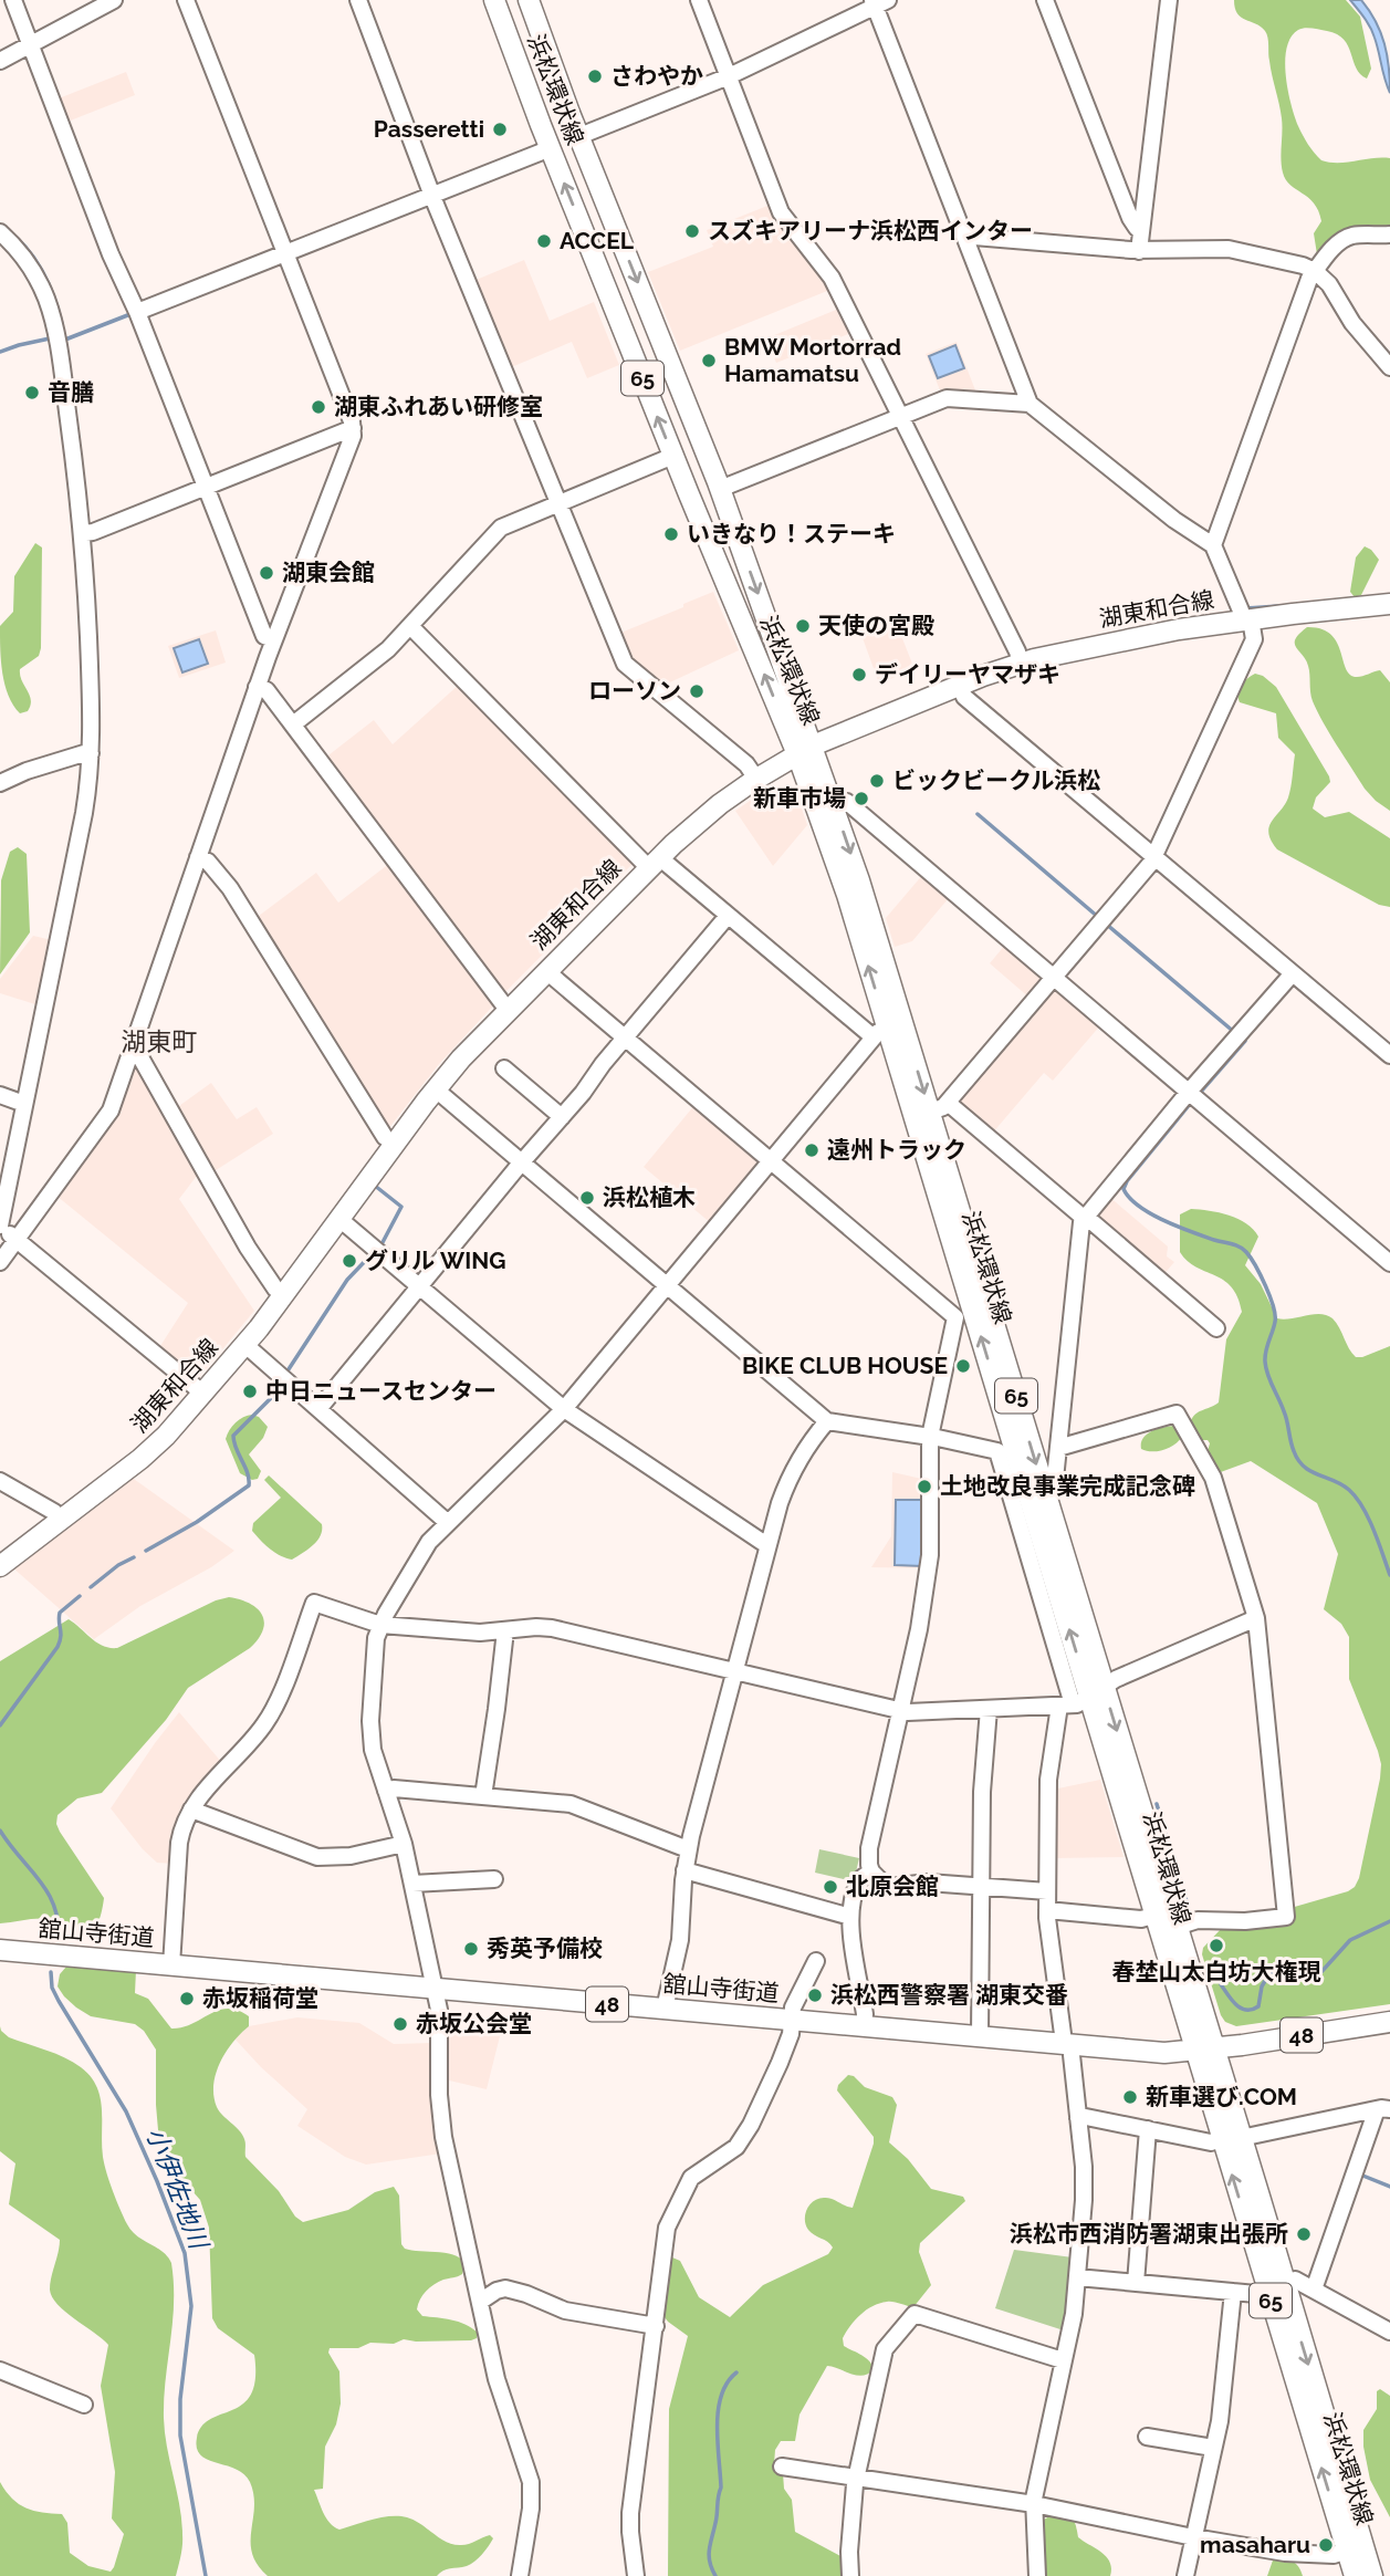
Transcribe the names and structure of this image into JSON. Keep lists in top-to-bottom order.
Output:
{
  "streets": {
    "main road": [
      "浜松環状線",
      "65",
      "湖東和合線",
      "舘山寺街道",
      "48"
    ]
  },
  "crossings": [
    ["浜松環状線", "湖東和合線"],
    ["浜松環状線", "舘山寺街道"]
  ],
  "districts": ["湖東町"],
  "water": ["小伊佐地川"],
  "places": [
    "さわやか",
    "Passeretti",
    "スズキアリーナ浜松西インター",
    "ACCEL",
    "BMW Mortorrad Hamamatsu",
    "音膳",
    "湖東ふれあい研修室",
    "いきなり！ステーキ",
    "湖東会館",
    "天使の宮殿",
    "デイリーヤマザキ",
    "ローソン",
    "ビックビークル浜松",
    "新車市場",
    "遠州トラック",
    "浜松植木",
    "グリル WING",
    "BIKE CLUB HOUSE",
    "中日ニュースセンター",
    "土地改良事業完成記念碑",
    "北原会館",
    "春埜山太白坊大権現",
    "秀英予備校",
    "浜松西警察署 湖東交番",
    "赤坂稲荷堂",
    "赤坂公会堂",
    "新車選び.COM",
    "浜松市西消防署湖東出張所",
    "masaharu"
  ]
}
